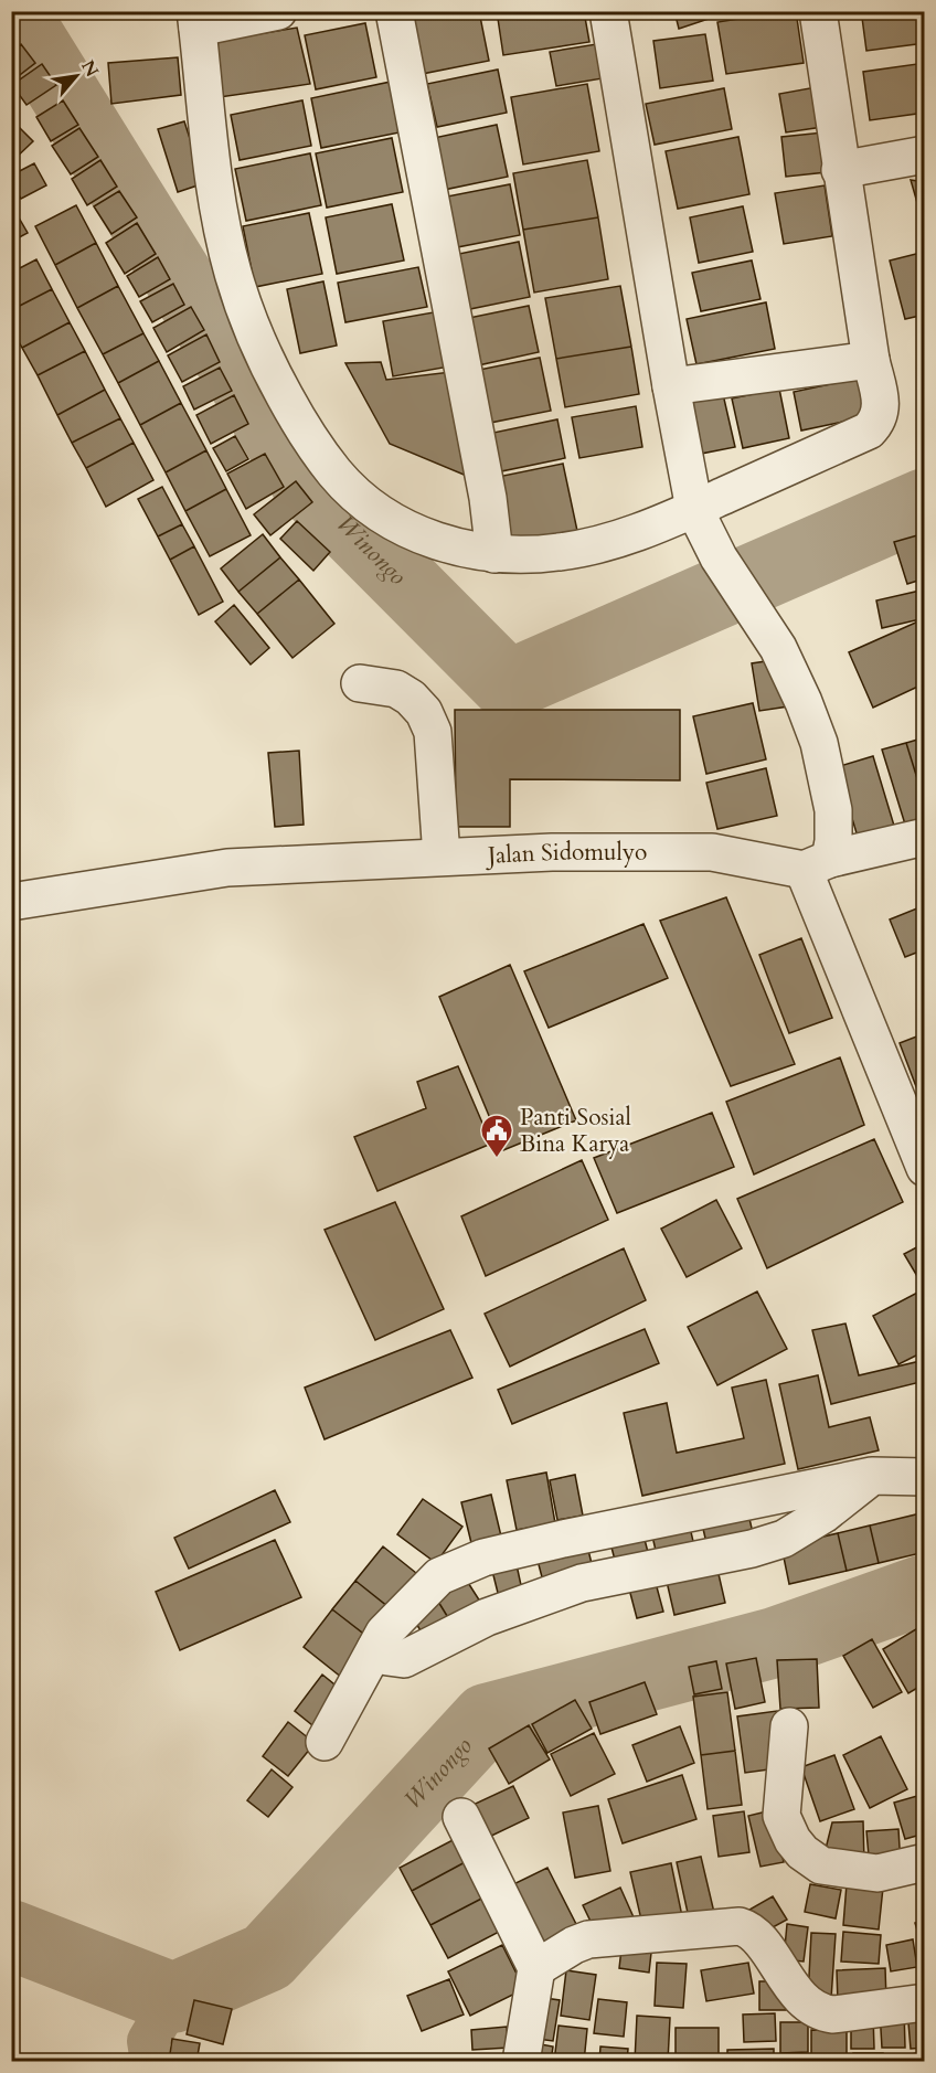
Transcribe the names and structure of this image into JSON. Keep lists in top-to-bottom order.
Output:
{
  "streets": {
    "street": ["Jalan Sidomulyo"]
  },
  "water": ["Winongo"],
  "places": {
    "public building": ["Panti Sosial Bina Karya"]
  },
  "north": "top right"
}
